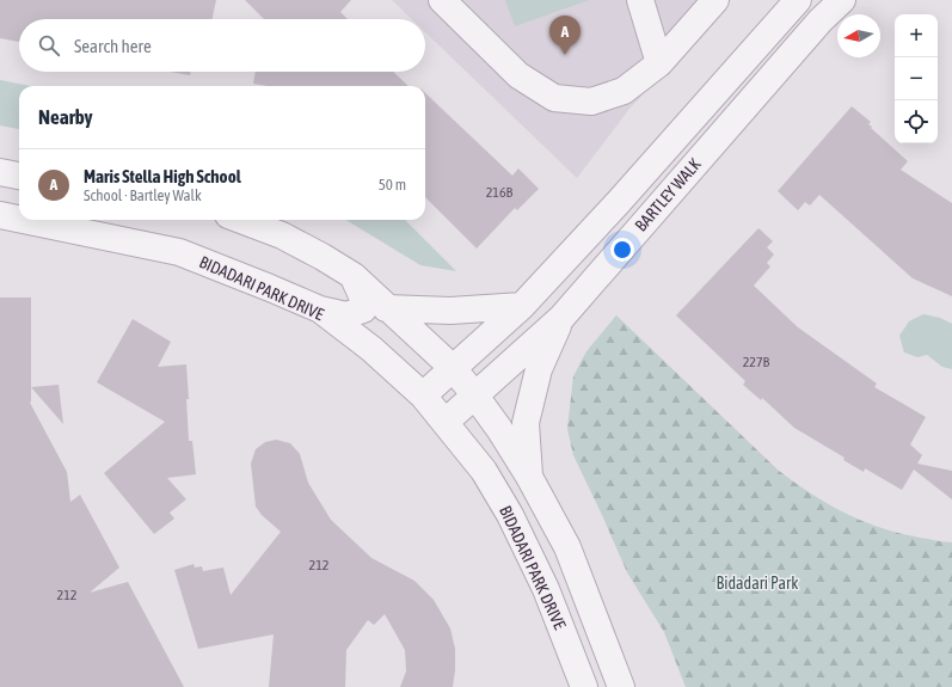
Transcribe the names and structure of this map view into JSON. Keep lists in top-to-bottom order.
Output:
{
  "streets": {
    "street": ["BARTLEY WALK", "BIDADARI PARK DRIVE"]
  },
  "crossings": [
    ["BARTLEY WALK", "BIDADARI PARK DRIVE"]
  ],
  "parks": ["Bidadari Park"],
  "house_numbers": [
    "216B",
    "227B",
    "212",
    "212"
  ],
  "north": "left",
  "page": {
    "map_buttons": ["+", "−"],
    "pins": "A",
    "search": "Search here",
    "heading": "Nearby",
    "list": [
      {
        "mark": "A",
        "name": "Maris Stella High School",
        "note": "School · Bartley Walk",
        "value": "50 m"
      }
    ]
  }
}
